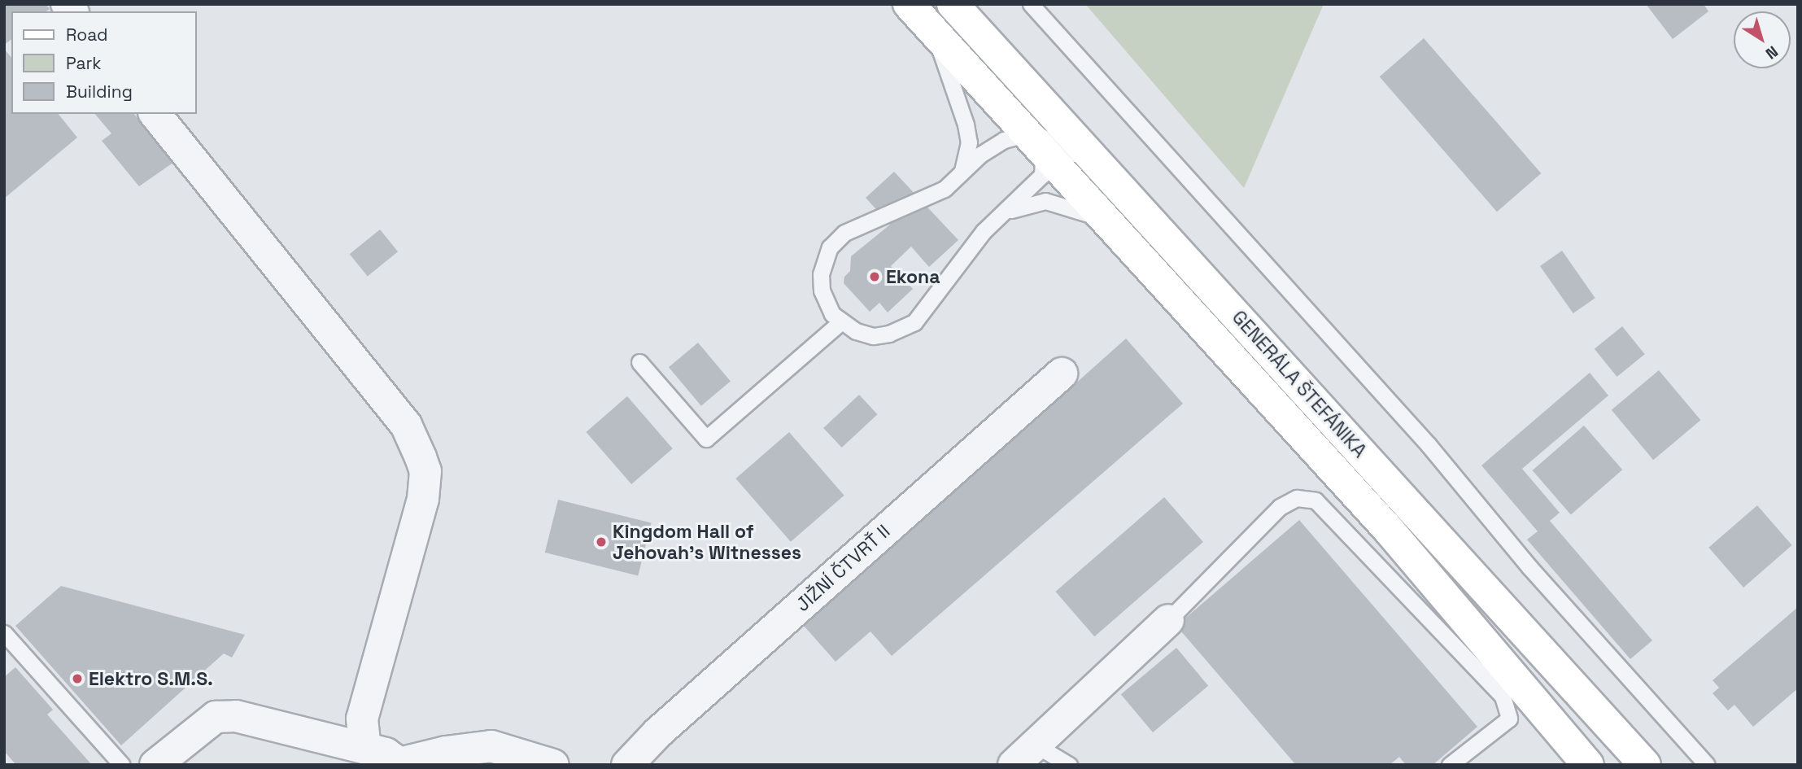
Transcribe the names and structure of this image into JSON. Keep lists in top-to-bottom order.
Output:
{
  "streets": {
    "main road": ["GENERÁLA ŠTEFÁNIKA"],
    "street": ["JIŽNÍ ČTVRŤ II"]
  },
  "places": ["Ekona", "Kingdom Hall of Jehovah's Witnesses", "Elektro S.M.S."],
  "legend": ["Road", "Park", "Building"],
  "north": "bottom right"
}
